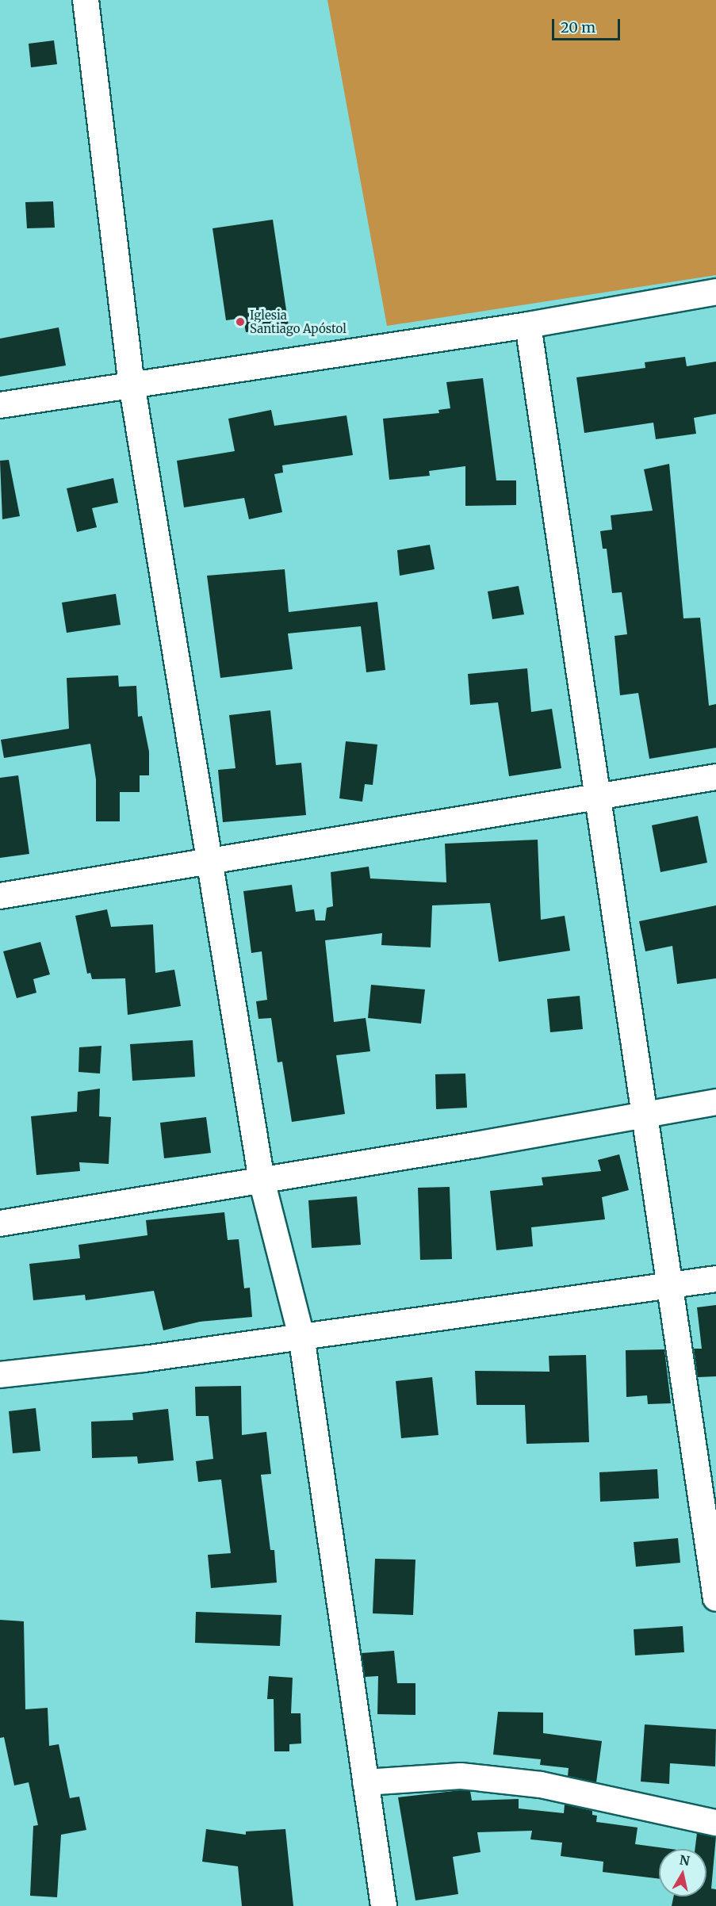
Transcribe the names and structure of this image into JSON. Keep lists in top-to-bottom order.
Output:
{
  "places": ["Iglesia Santiago Apóstol"],
  "scale_bar": "20 m",
  "north": "top"
}
